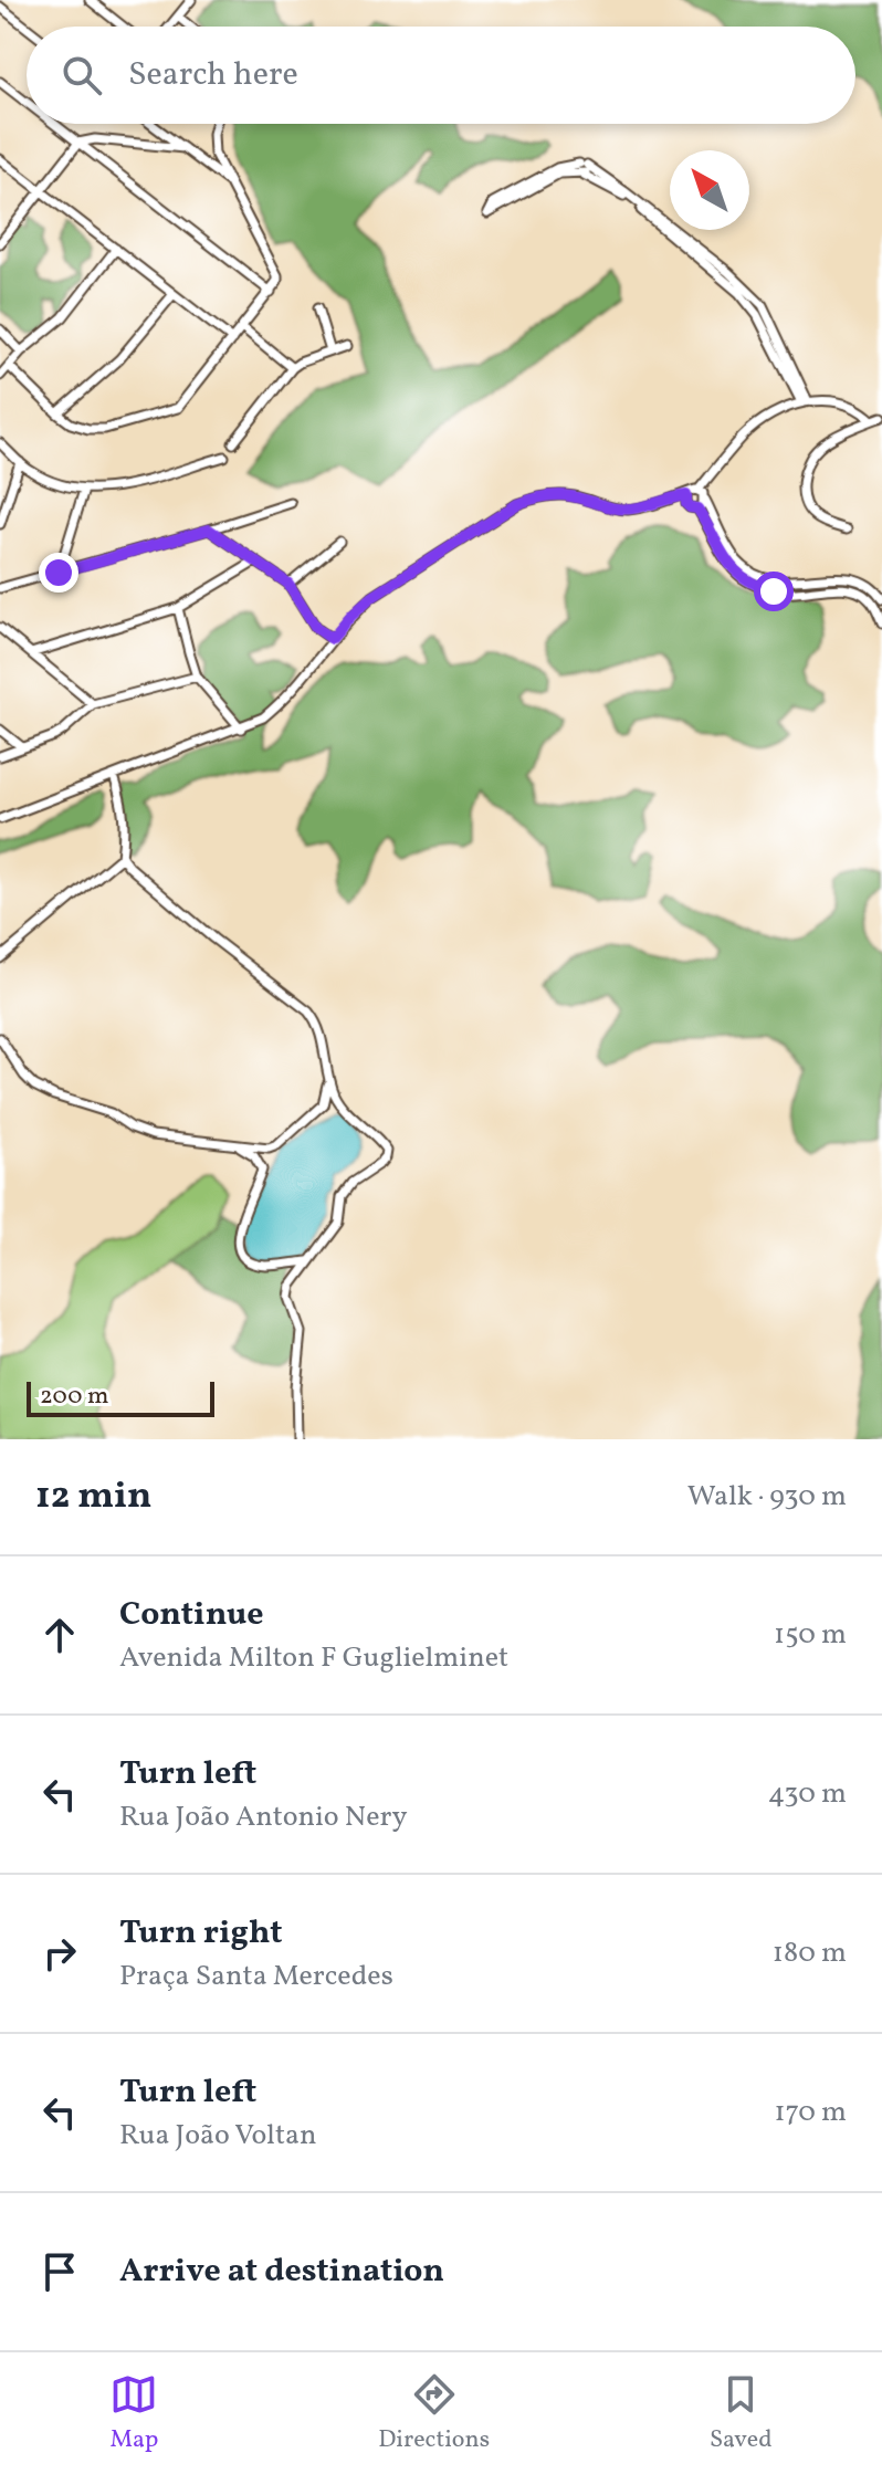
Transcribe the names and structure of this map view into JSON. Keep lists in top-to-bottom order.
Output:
{
  "scale_bar": "200 m",
  "north": "top left",
  "page": {
    "search": "Search here",
    "scale": "200 m",
    "heading": ["12 min", "Walk · 930 m"],
    "list": [
      ["Continue", "Avenida Milton F Guglielminet", "150 m"],
      ["Turn left", "Rua João Antonio Nery", "430 m"],
      ["Turn right", "Praça Santa Mercedes", "180 m"],
      ["Turn left", "Rua João Voltan", "170 m"],
      "Arrive at destination"
    ],
    "nav": ["Map", "Directions", "Saved"]
  }
}
